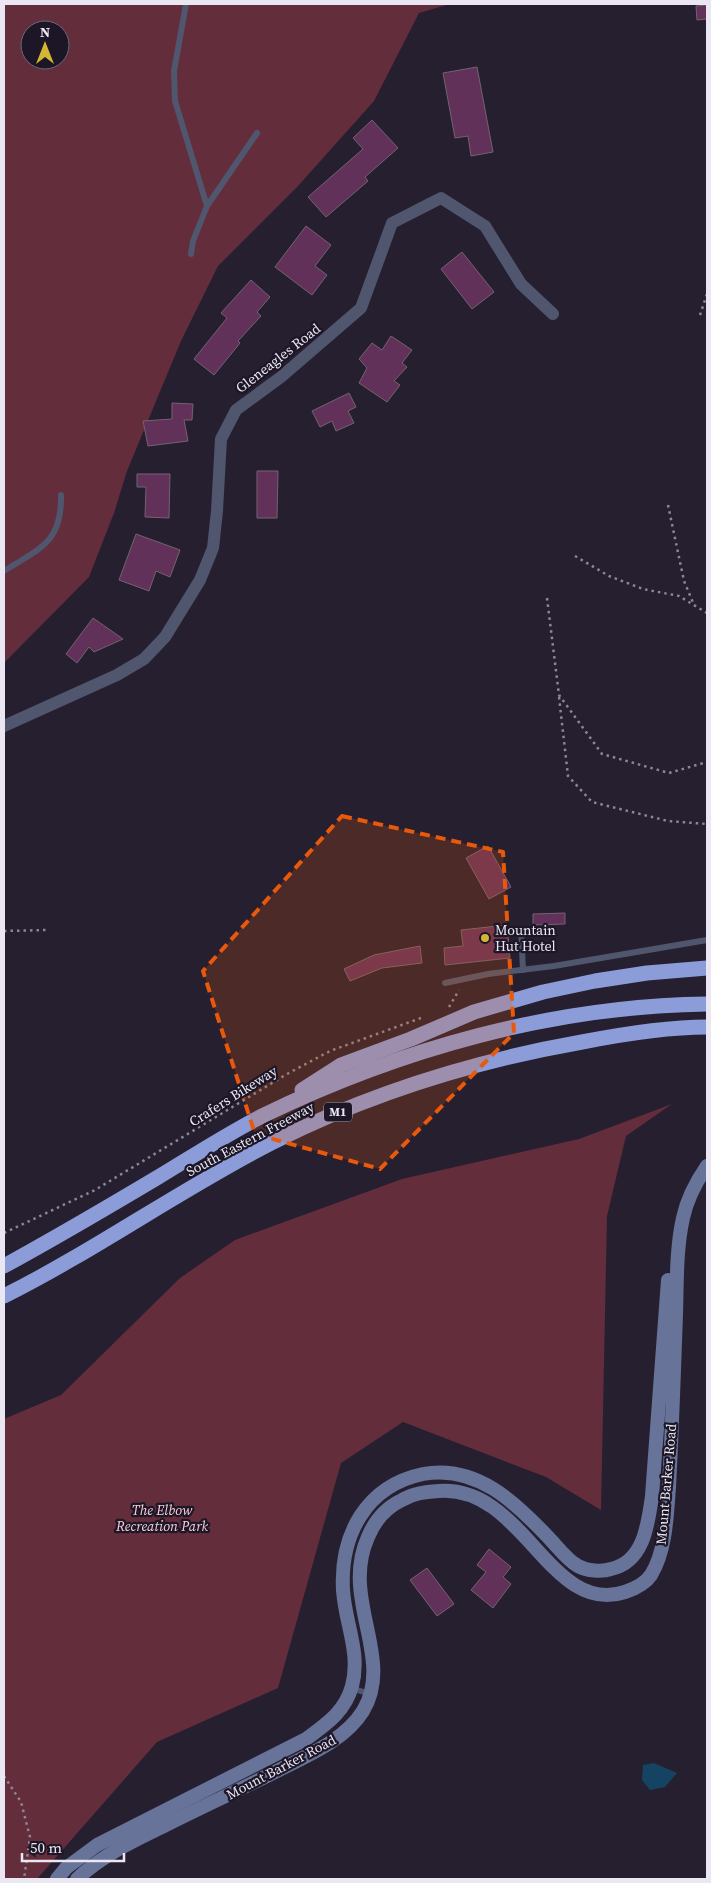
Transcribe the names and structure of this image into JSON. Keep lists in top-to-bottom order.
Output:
{
  "streets": {
    "highway": ["M1", "South Eastern Freeway"],
    "main road": ["Mount Barker Road"],
    "street": ["Gleneagles Road"],
    "path": ["Crafers Bikeway"]
  },
  "parks": ["The Elbow Recreation Park"],
  "places": ["Mountain Hut Hotel"],
  "scale_bar": "50 m",
  "north": "top"
}
